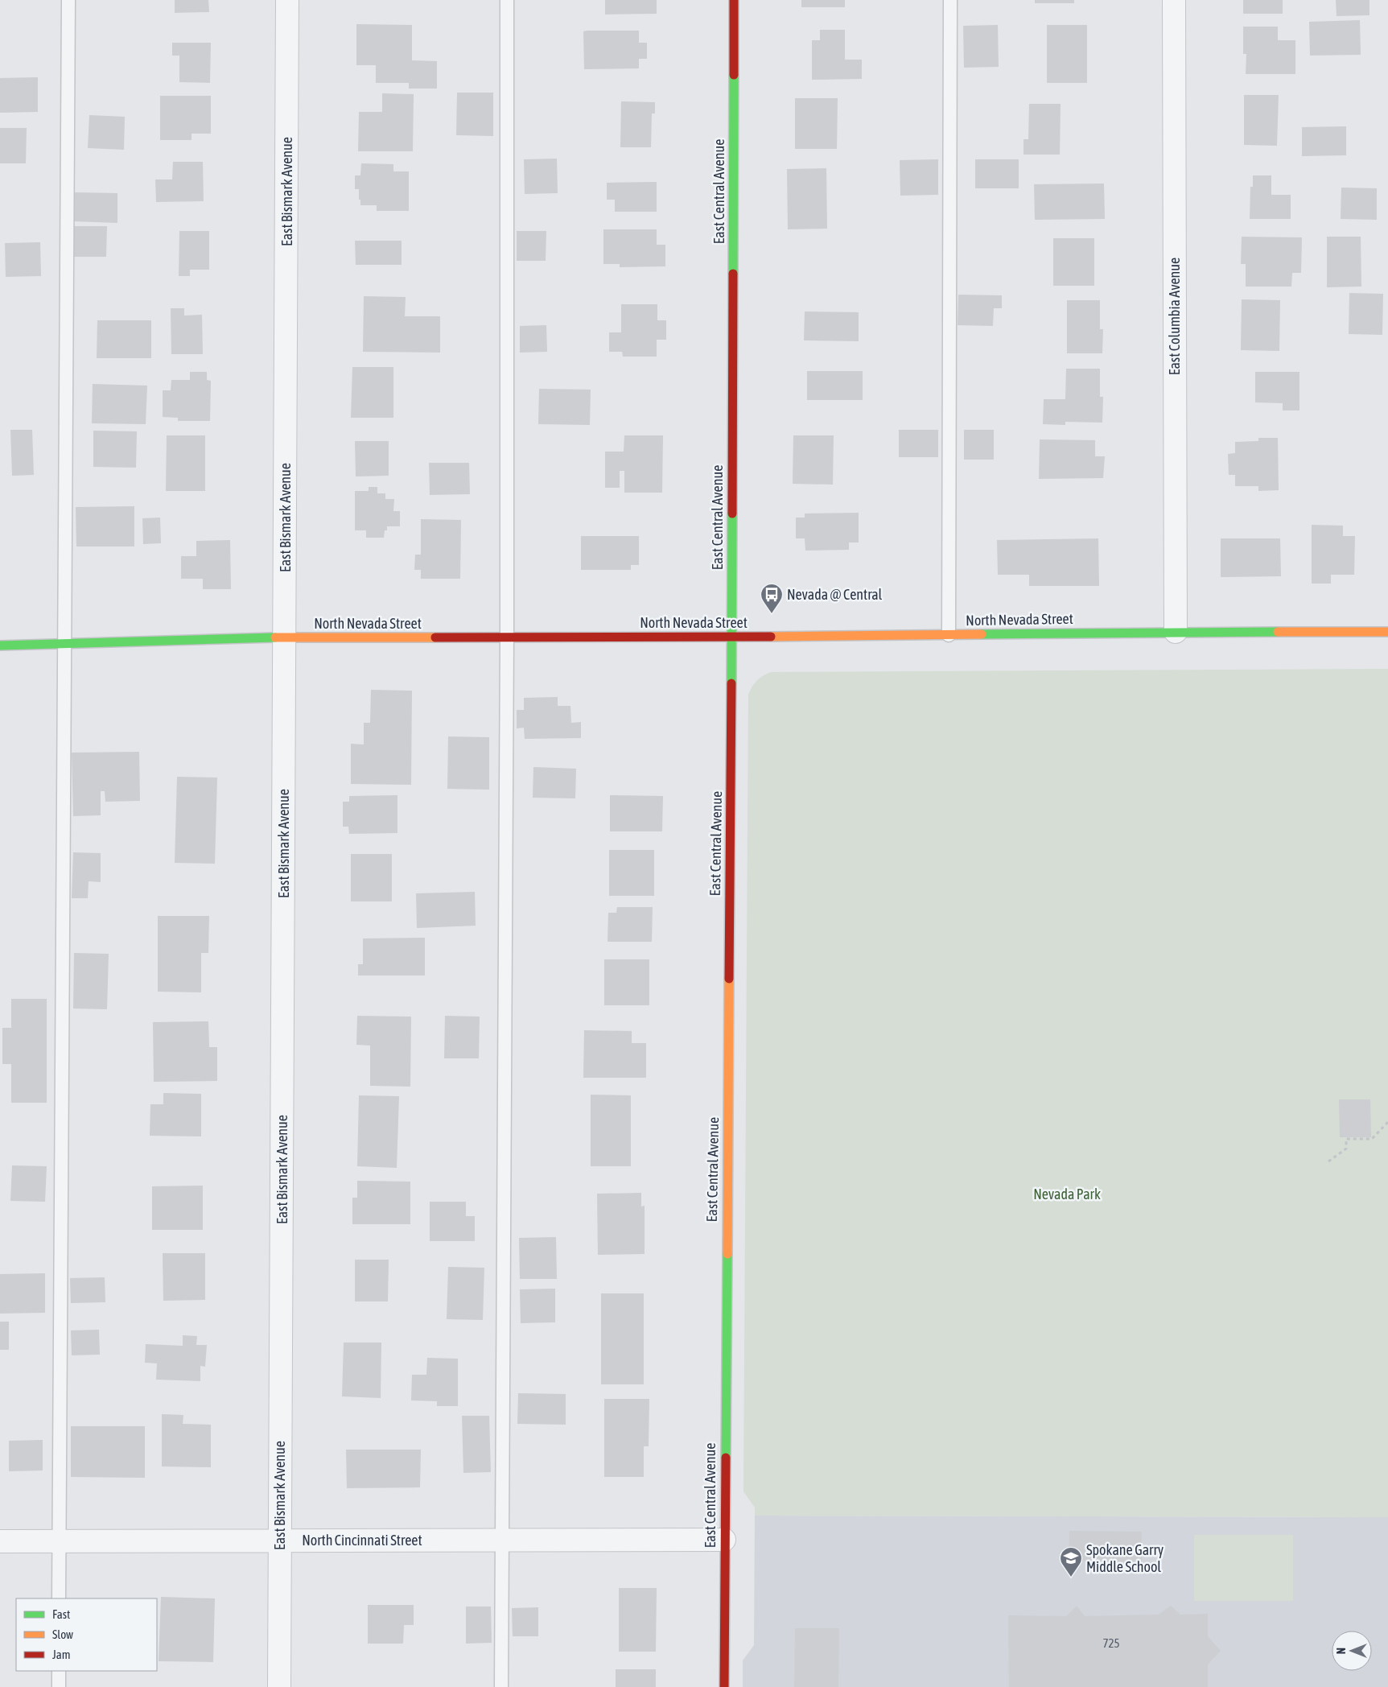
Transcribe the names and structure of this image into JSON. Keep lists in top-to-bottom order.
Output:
{
  "streets": {
    "street": [
      "East Bismark Avenue",
      "East Central Avenue",
      "East Columbia Avenue",
      "North Nevada Street",
      "North Cincinnati Street"
    ]
  },
  "crossings": [
    ["East Bismark Avenue", "North Nevada Street"],
    ["East Bismark Avenue", "North Cincinnati Street"],
    ["East Central Avenue", "North Nevada Street"],
    ["East Central Avenue", "North Cincinnati Street"],
    ["East Columbia Avenue", "North Nevada Street"]
  ],
  "parks": ["Nevada Park"],
  "places": {
    "bus stop": ["Nevada @ Central"],
    "school or university": ["Spokane Garry Middle School"]
  },
  "house_numbers": ["725"],
  "legend": ["Fast", "Slow", "Jam"],
  "north": "left"
}
